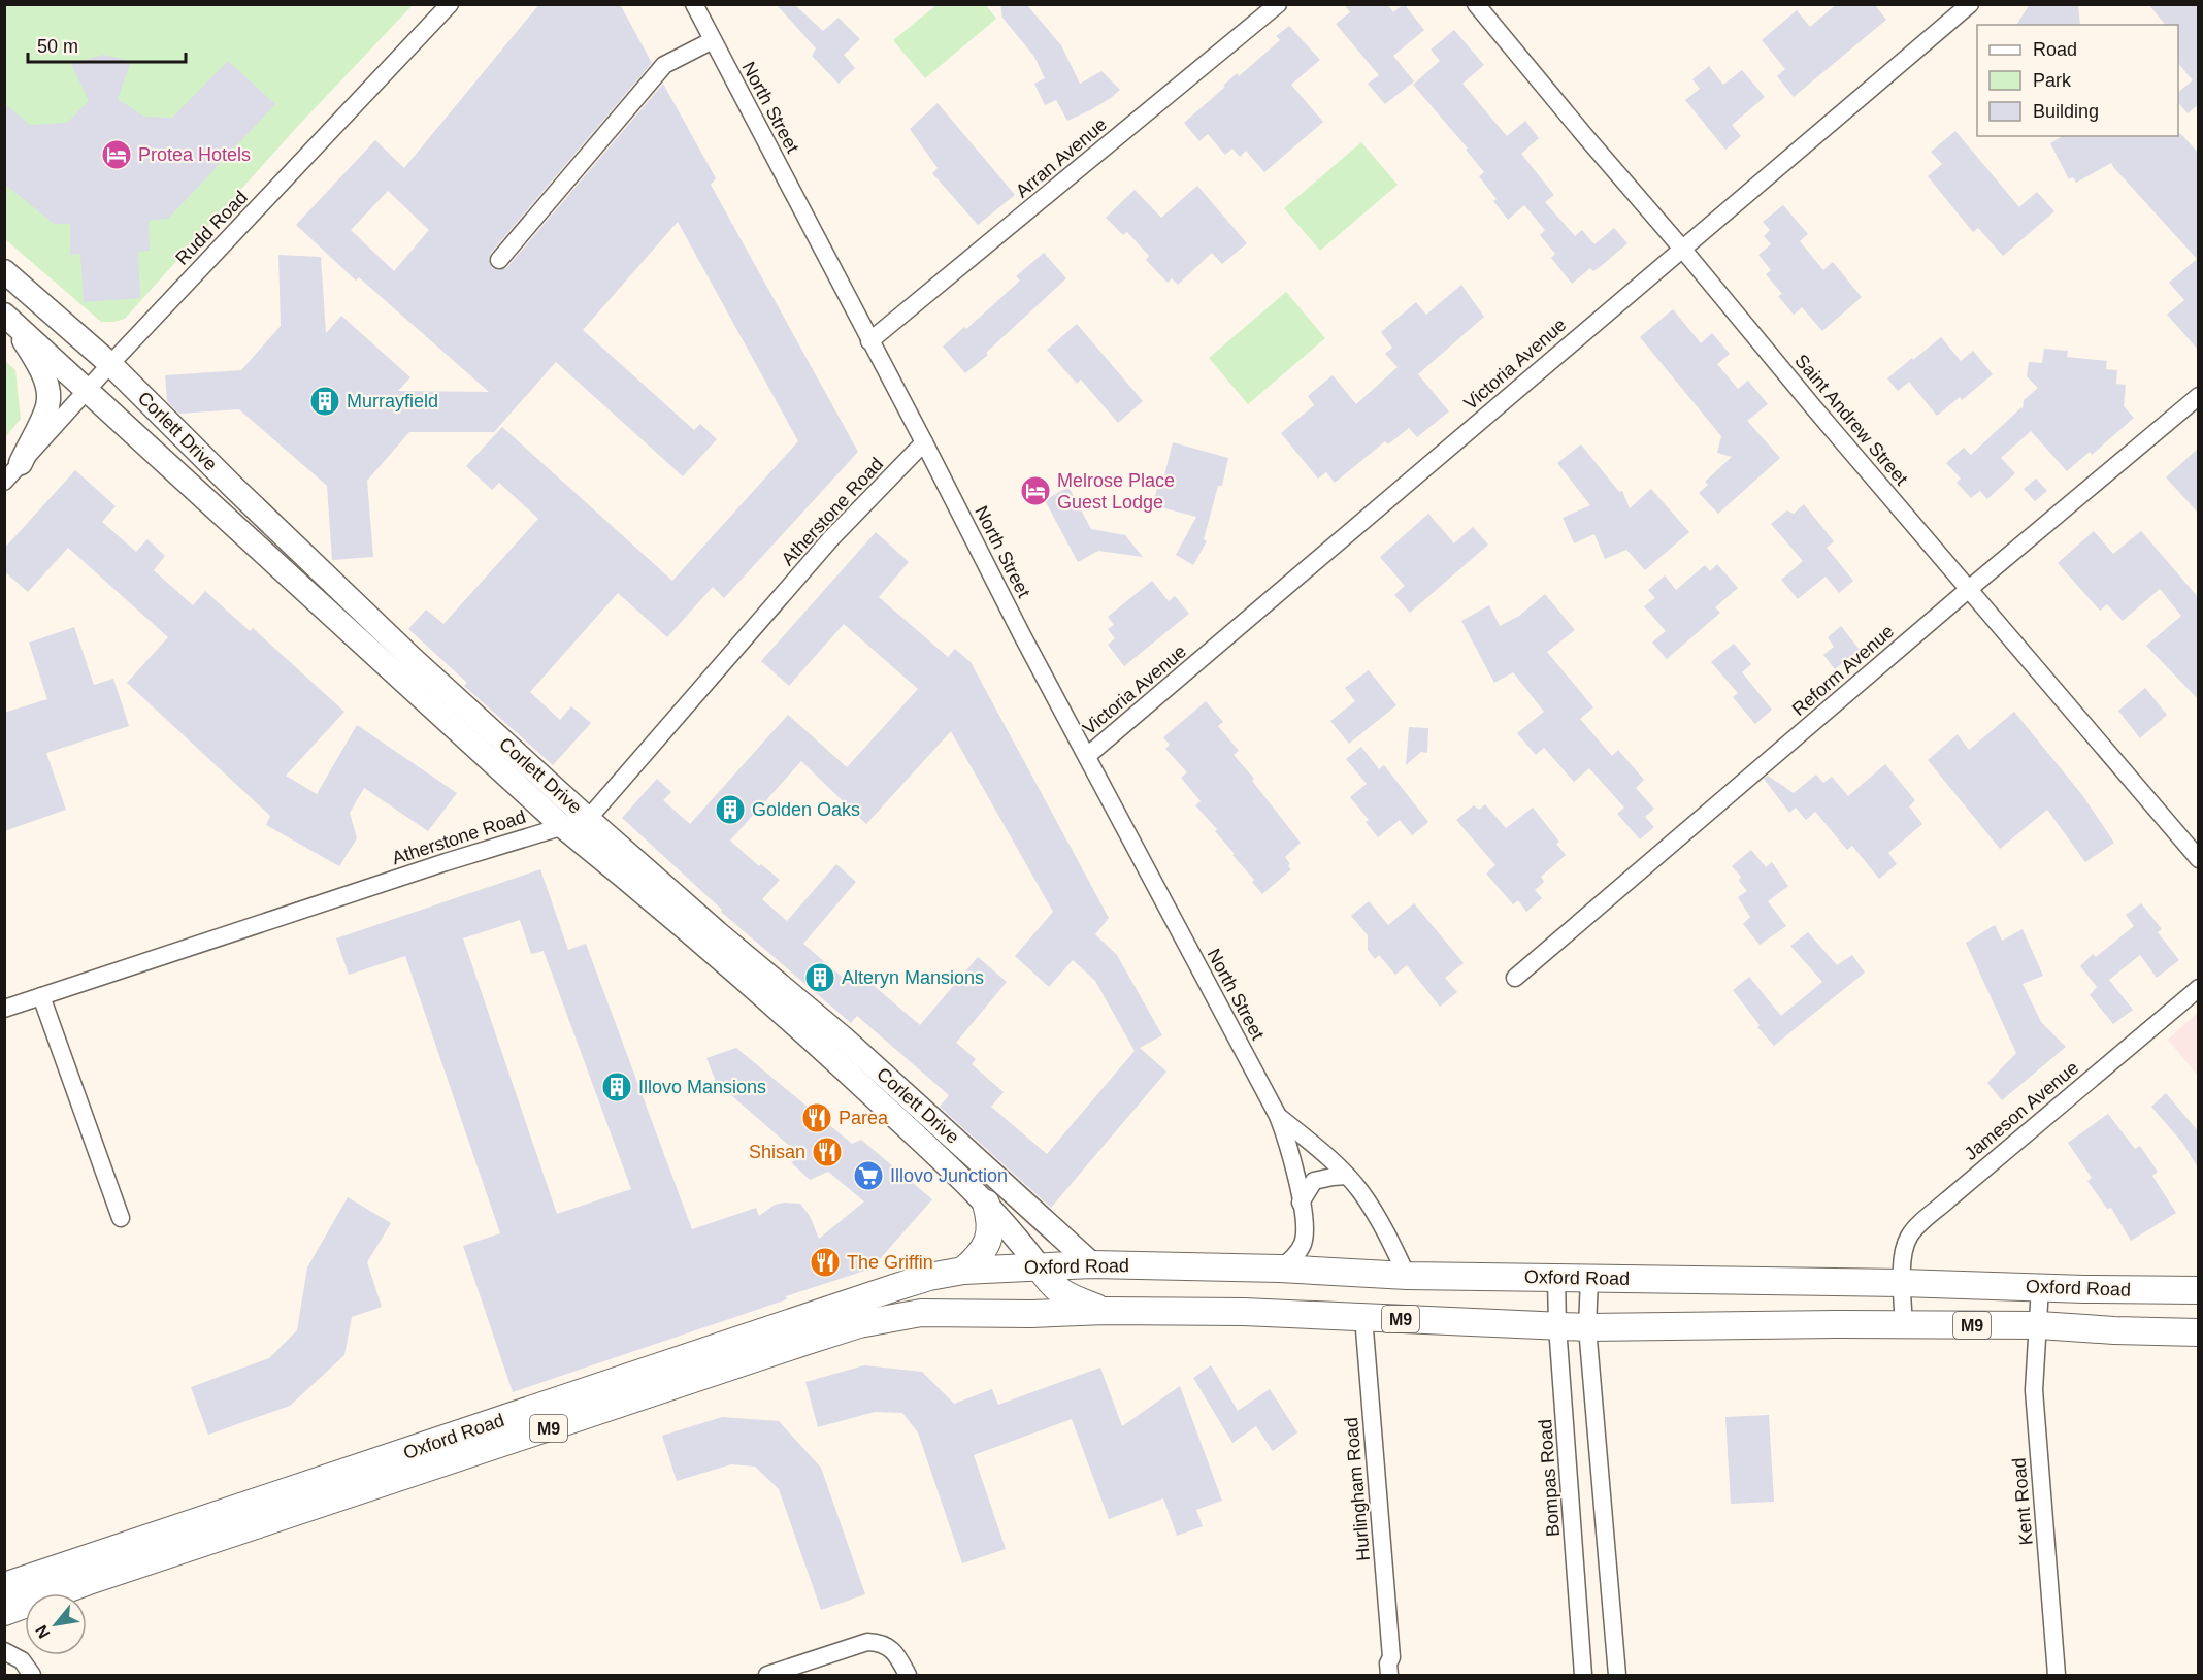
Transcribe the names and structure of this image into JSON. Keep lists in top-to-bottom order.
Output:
{
  "streets": {
    "main road": ["Corlett Drive", "Oxford Road", "M9"],
    "street": [
      "North Street",
      "Arran Avenue",
      "Rudd Road",
      "Victoria Avenue",
      "Saint Andrew Street",
      "Atherstone Road",
      "Reform Avenue",
      "Jameson Avenue",
      "Bompas Road",
      "Hurlingham Road",
      "Kent Road"
    ]
  },
  "crossings": [
    ["North Street", "Arran Avenue"],
    ["North Street", "Victoria Avenue"],
    ["North Street", "Atherstone Road"],
    ["North Street", "Oxford Road"],
    ["Rudd Road", "Corlett Drive"],
    ["Victoria Avenue", "Saint Andrew Street"],
    ["Saint Andrew Street", "Reform Avenue"],
    ["Corlett Drive", "Atherstone Road"],
    ["Corlett Drive", "Oxford Road"],
    ["Jameson Avenue", "Oxford Road"],
    ["Oxford Road", "Bompas Road"],
    ["Oxford Road", "Hurlingham Road"],
    ["Oxford Road", "Kent Road"]
  ],
  "places": {
    "hotel": ["Protea Hotels", "Melrose Place Guest Lodge"],
    "building": [
      "Murrayfield",
      "Golden Oaks",
      "Alteryn Mansions",
      "Illovo Mansions"
    ],
    "restaurant": ["Parea", "Shisan", "The Griffin"],
    "supermarket": ["Illovo Junction"]
  },
  "legend": ["Road", "Park", "Building"],
  "scale_bar": "50 m",
  "north": "bottom left"
}
